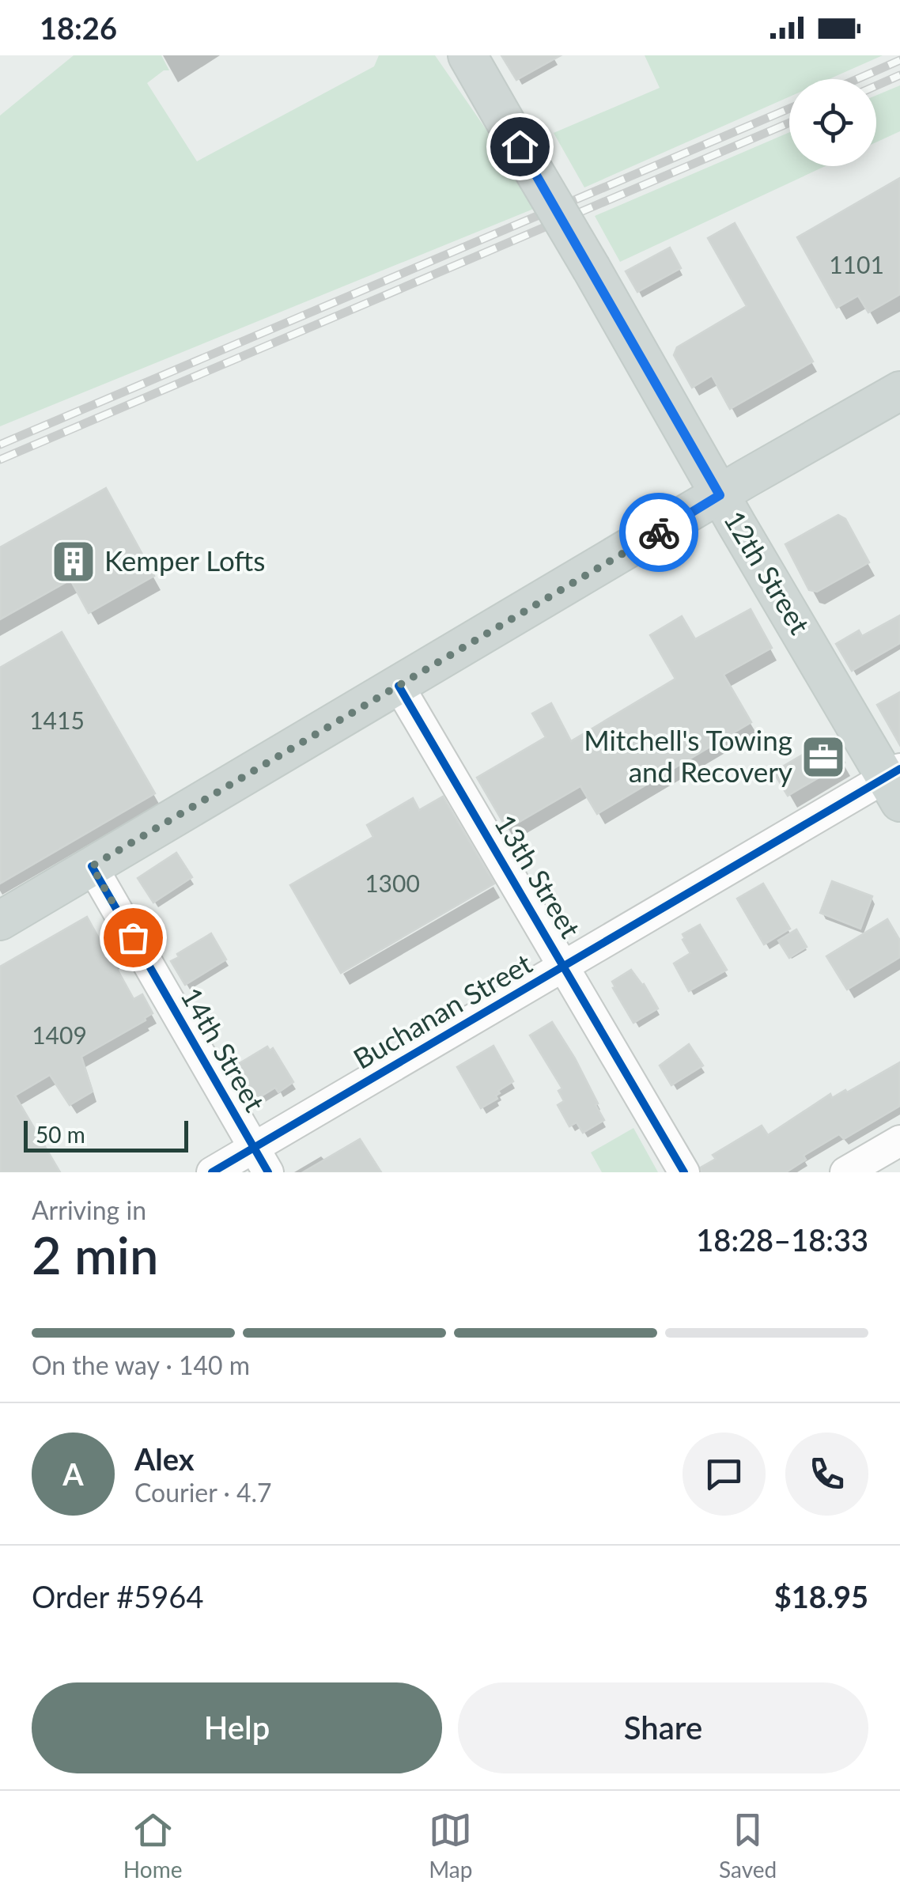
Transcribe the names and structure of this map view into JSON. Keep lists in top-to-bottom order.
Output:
{
  "streets": {
    "main road": ["12th Street"],
    "street": ["13th Street", "Buchanan Street", "14th Street"]
  },
  "crossings": [
    ["12th Street", "Buchanan Street"],
    ["13th Street", "Buchanan Street"],
    ["Buchanan Street", "14th Street"]
  ],
  "places": {
    "building": ["Kemper Lofts"],
    "office": ["Mitchell's Towing and Recovery"]
  },
  "house_numbers": [
    "1101",
    "1415",
    "1300",
    "1409"
  ],
  "scale_bar": "50 m",
  "page": {
    "status": "18:26",
    "scale": "50 m",
    "heading": ["2 min", "Arriving in", "18:28–18:33"],
    "panel": [
      "Alex",
      "Courier · 4.7",
      "Order #5964",
      "$18.95"
    ],
    "bar": "On the way · 140 m",
    "round": "A",
    "buttons": ["Help", "Share"],
    "tabs": ["Home", "Map", "Saved"]
  }
}
